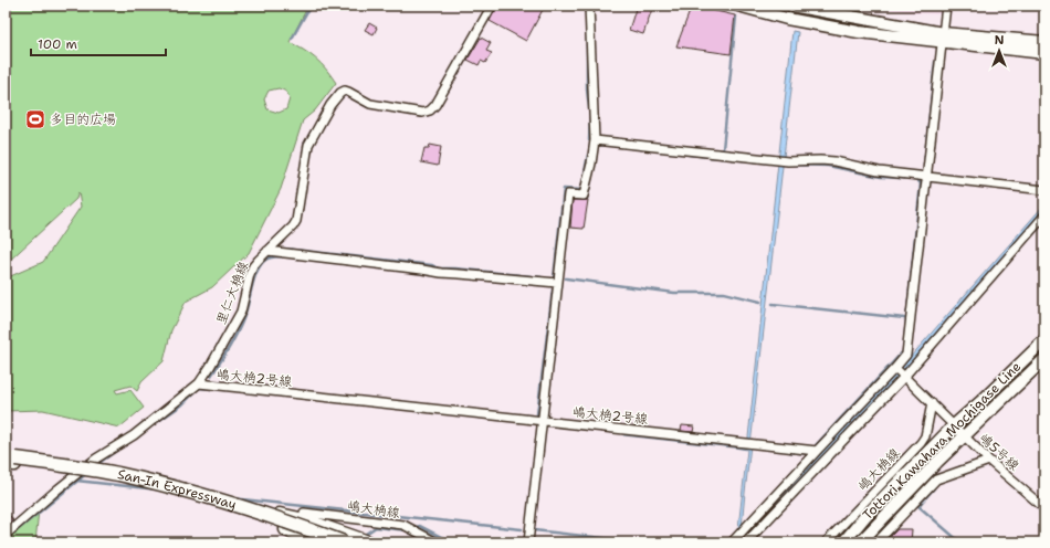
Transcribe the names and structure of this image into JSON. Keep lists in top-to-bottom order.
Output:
{
  "streets": {
    "highway": ["San-In Expressway"],
    "main road": ["Tottori Kawahara Mochigase Line"],
    "street": [
      "里仁大桷線",
      "嶋大桷2号線",
      "嶋5号線",
      "嶋大桷線"
    ]
  },
  "crossings": [
    ["里仁大桷線", "嶋大桷2号線"],
    ["Tottori Kawahara Mochigase Line", "嶋5号線"]
  ],
  "places": {
    "sports": ["多目的広場"]
  },
  "scale_bar": "100 m",
  "north": "top"
}
